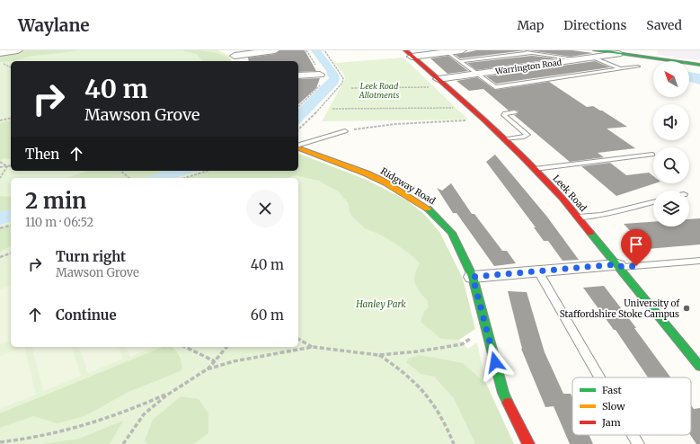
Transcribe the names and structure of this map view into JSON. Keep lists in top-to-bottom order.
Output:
{
  "streets": {
    "main road": ["Ridgway Road", "Leek Road"],
    "street": ["Warrington Road"]
  },
  "crossings": [
    ["Warrington Road", "Leek Road"]
  ],
  "parks": ["Leek Road Allotments", "Hanley Park"],
  "places": ["University of Staffordshire Stoke Campus"],
  "legend": ["Fast", "Slow", "Jam"],
  "north": "top left",
  "page": {
    "header": "Waylane",
    "nav": ["Map", "Directions", "Saved"],
    "turn": ["40 m", "Mawson Grove"],
    "then": "Then",
    "heading": ["2 min", "110 m · 06:52"],
    "list": [
      {
        "name": "Turn right",
        "note": "Mawson Grove",
        "value": "40 m"
      },
      {
        "name": "Continue",
        "value": "60 m"
      }
    ]
  }
}
